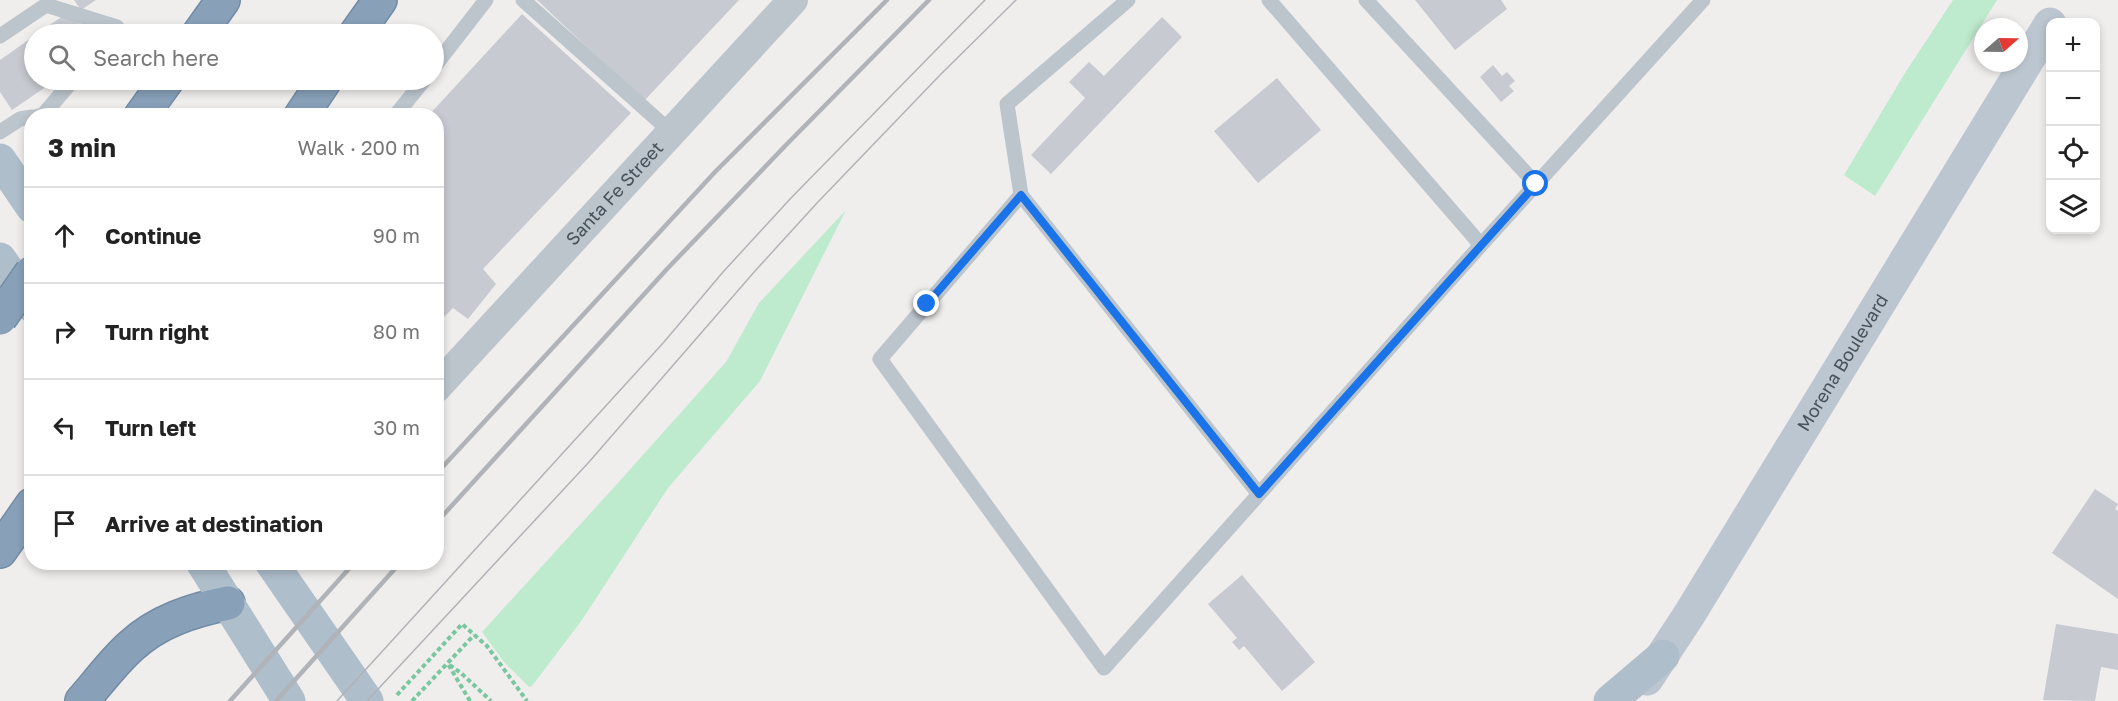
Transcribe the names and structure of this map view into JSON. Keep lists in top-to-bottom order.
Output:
{
  "streets": {
    "main road": ["Morena Boulevard"],
    "street": ["Santa Fe Street"]
  },
  "north": "right",
  "page": {
    "map_buttons": ["+", "−"],
    "search": "Search here",
    "heading": ["3 min", "Walk · 200 m"],
    "list": [
      ["Continue", "90 m"],
      ["Turn right", "80 m"],
      ["Turn left", "30 m"],
      "Arrive at destination"
    ]
  }
}
